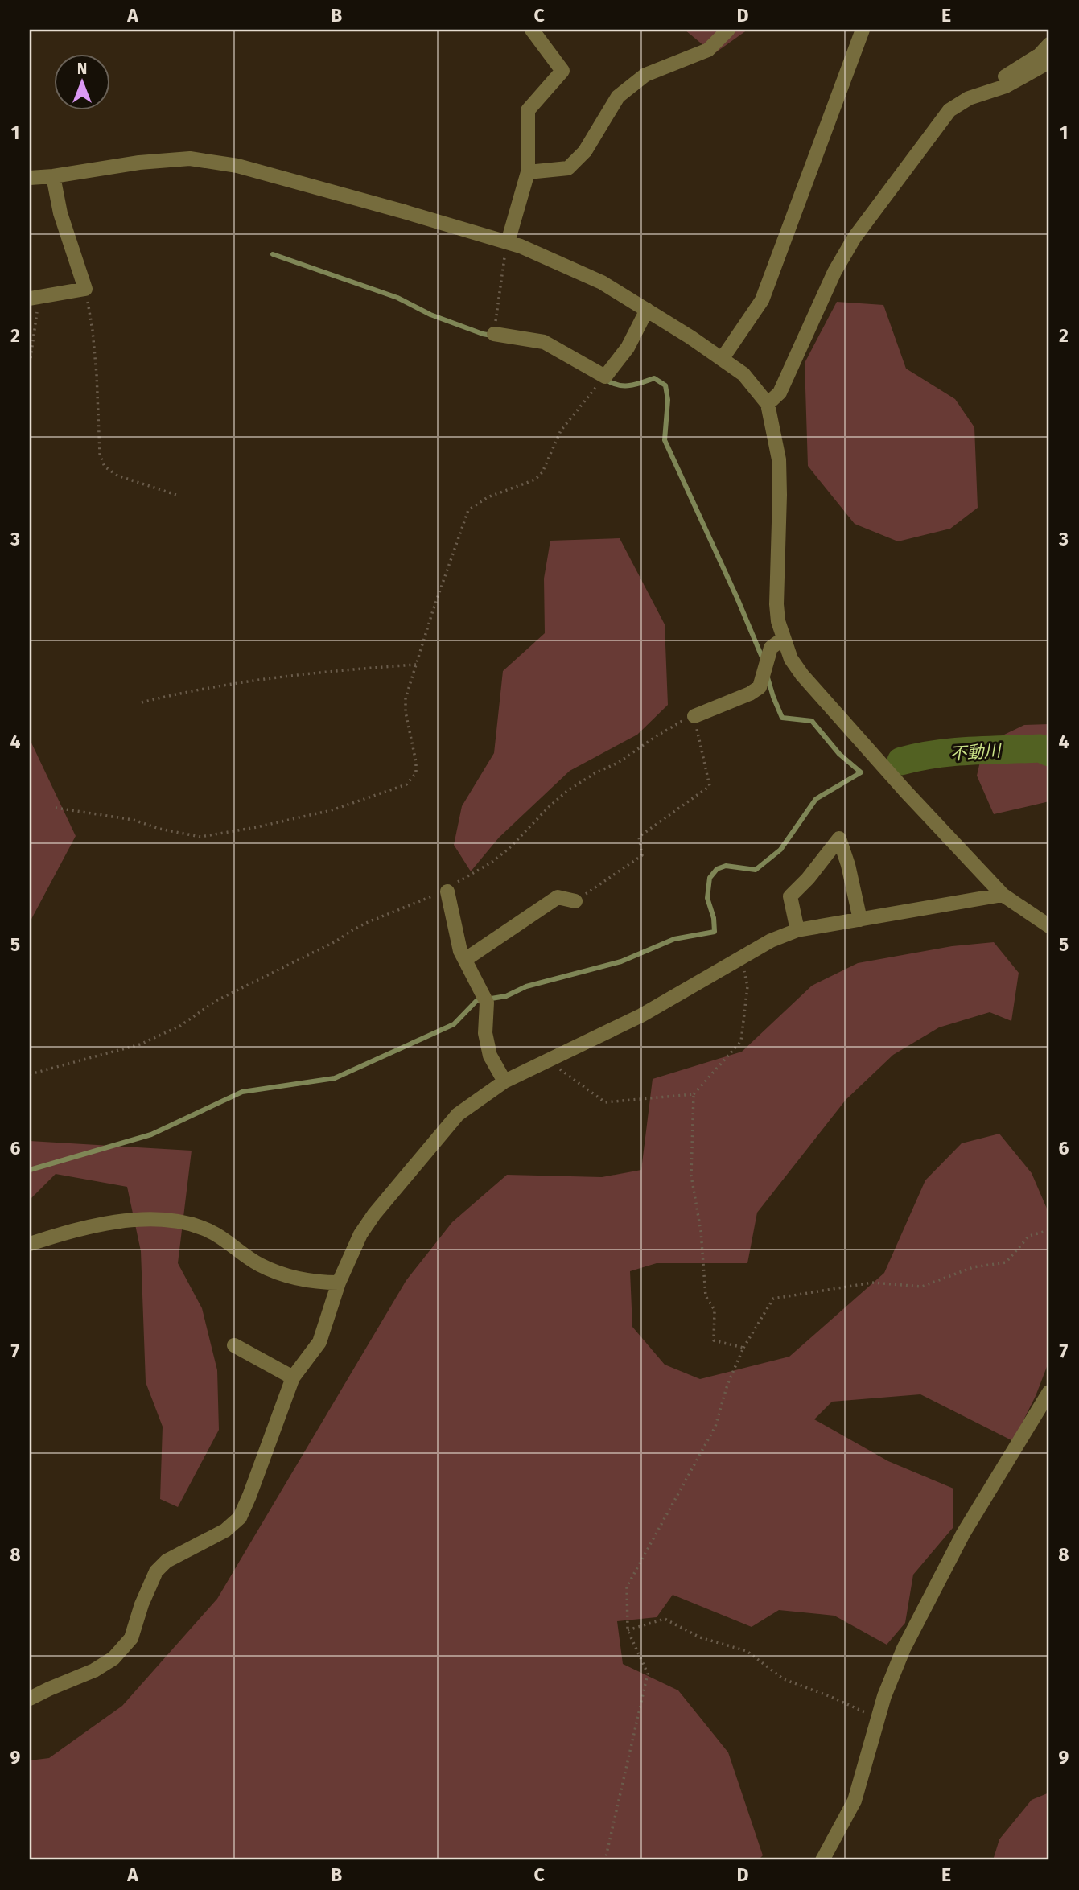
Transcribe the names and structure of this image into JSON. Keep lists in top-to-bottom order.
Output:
{
  "water": ["不動川"],
  "north": "top",
  "grid": {
    "columns": [
      "A",
      "B",
      "C",
      "D",
      "E"
    ],
    "rows": [
      "1",
      "2",
      "3",
      "4",
      "5",
      "6",
      "7",
      "8",
      "9"
    ]
  }
}
